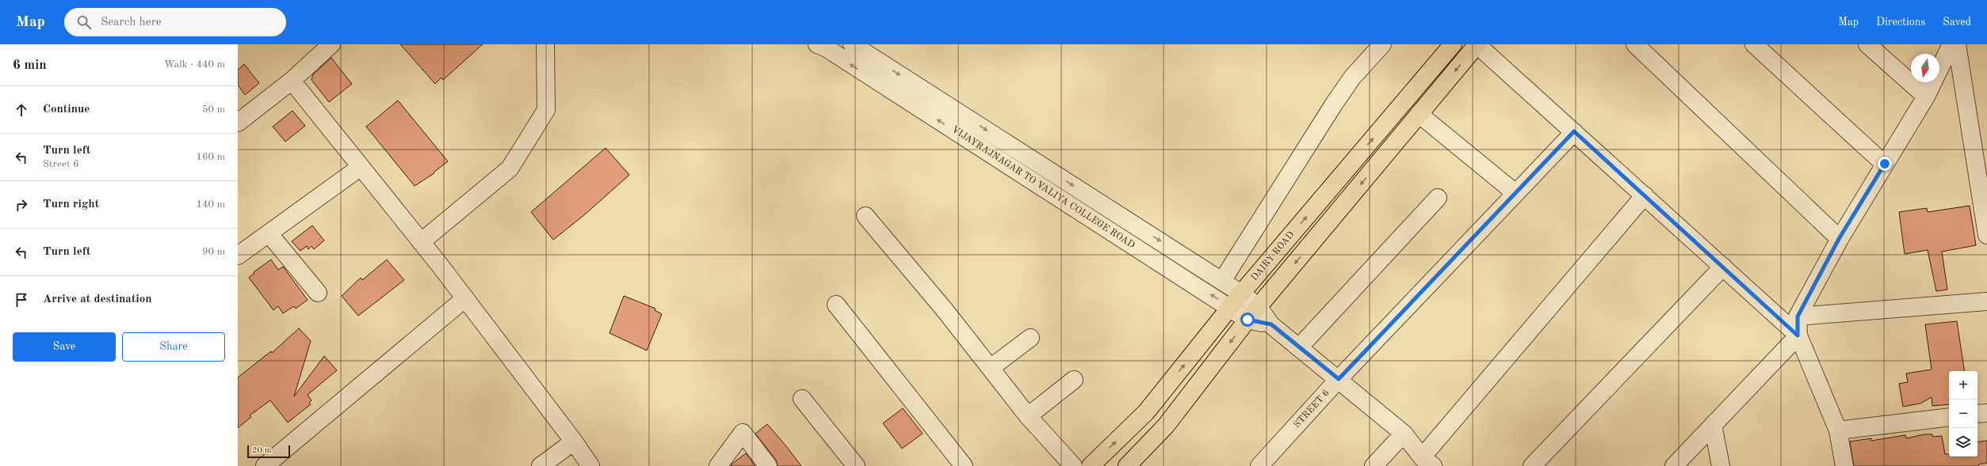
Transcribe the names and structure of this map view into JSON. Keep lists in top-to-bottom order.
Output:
{
  "streets": {
    "main road": ["DAIRY ROAD"],
    "street": ["VIJAYRAJNAGAR TO VALIYA COLLEGE ROAD", "STREET 6"]
  },
  "crossings": [
    ["VIJAYRAJNAGAR TO VALIYA COLLEGE ROAD", "DAIRY ROAD"],
    ["VIJAYRAJNAGAR TO VALIYA COLLEGE ROAD", "STREET 6"]
  ],
  "scale_bar": "20 m",
  "north": "bottom",
  "page": {
    "header": "Map",
    "search": "Search here",
    "nav": ["Map", "Directions", "Saved"],
    "heading": ["6 min", "Walk · 440 m"],
    "list": [
      ["Continue", "50 m"],
      ["Turn left", "Street 6", "160 m"],
      ["Turn right", "140 m"],
      ["Turn left", "90 m"],
      "Arrive at destination"
    ],
    "buttons": ["Save", "Share"],
    "map_buttons": ["+", "−"],
    "scale": "20 m"
  }
}
